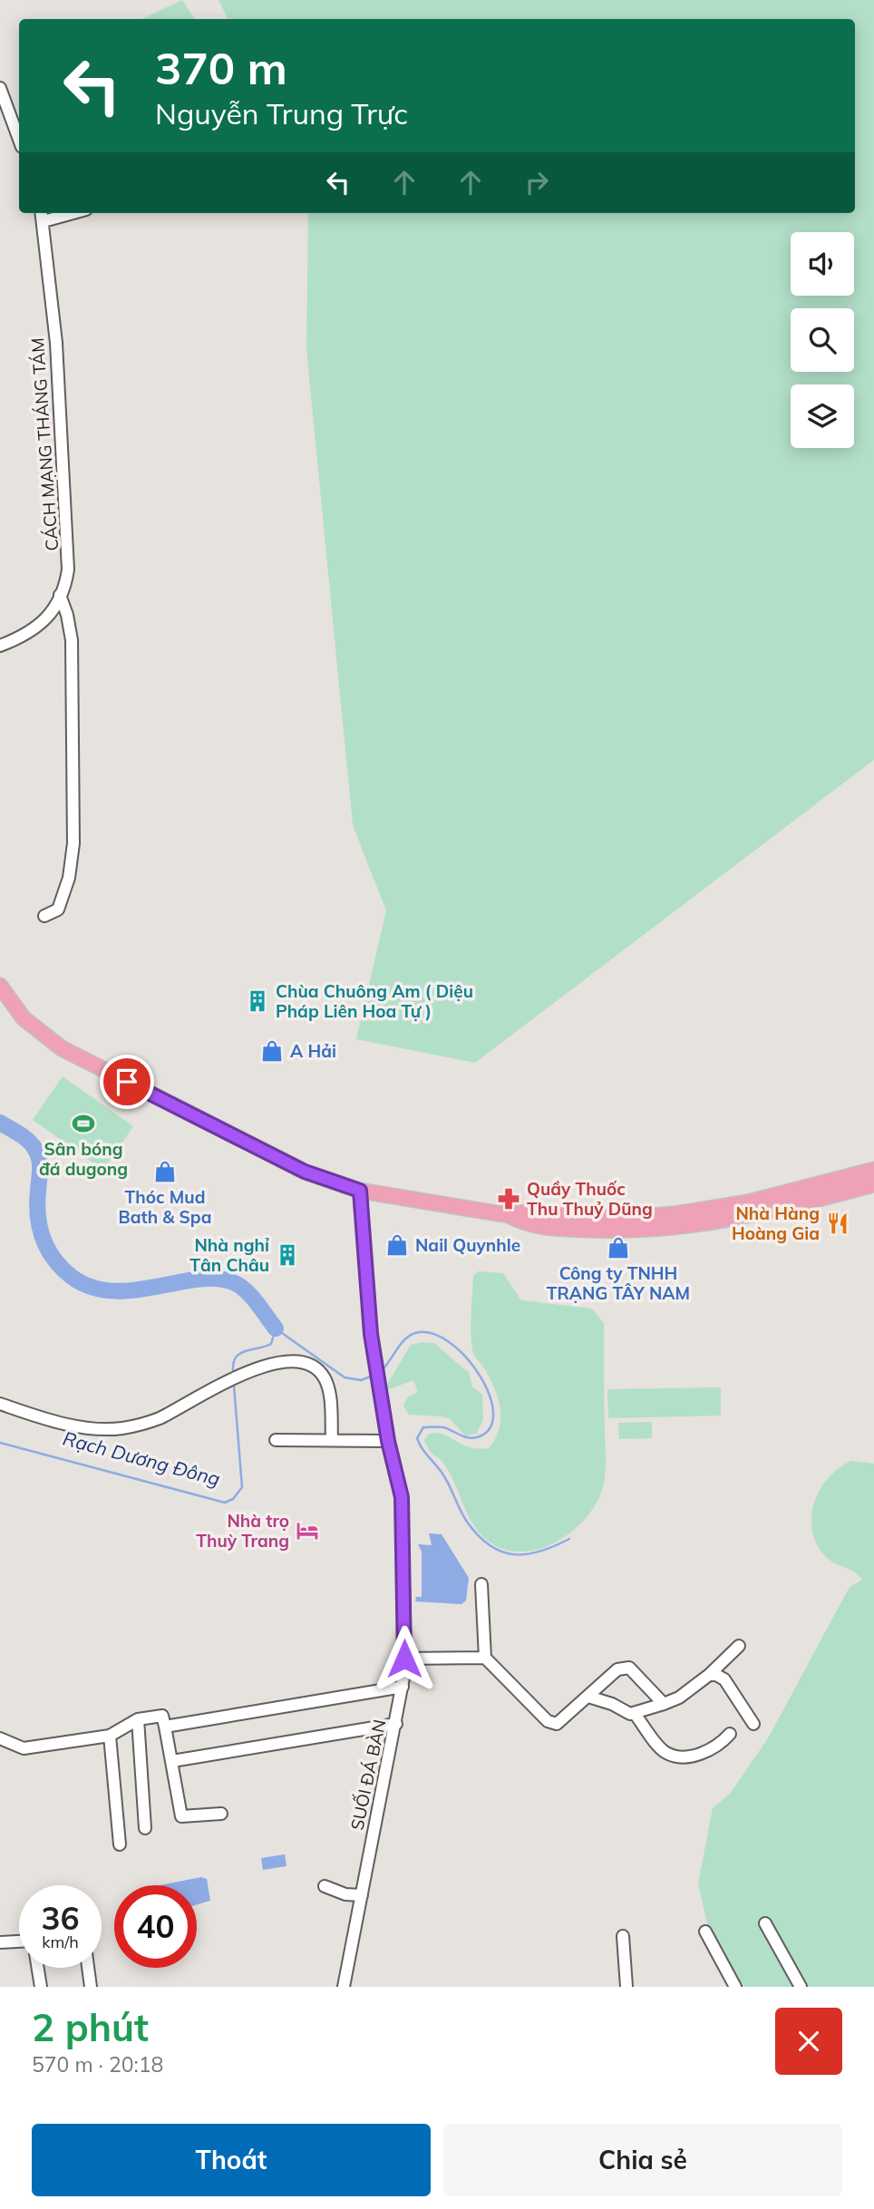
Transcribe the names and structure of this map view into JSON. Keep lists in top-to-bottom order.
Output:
{
  "streets": {
    "street": ["CÁCH MẠNG THÁNG TÁM", "SUỐI ĐÁ BÀN"]
  },
  "water": ["Rạch Dương Đông"],
  "places": {
    "building": ["Chùa Chuông Am ( Diệu Pháp Liên Hoa Tự )", "Nhà nghỉ Tân Châu"],
    "shop": [
      "A Hải",
      "Thóc Mud Bath & Spa",
      "Nail Quynhle",
      "Công ty TNHH TRẠNG TÂY NAM"
    ],
    "sports": ["Sân bóng đá dugong"],
    "pharmacy": ["Quầy Thuốc Thu Thuỷ Dũng"],
    "restaurant": ["Nhà Hàng Hoàng Gia"],
    "hotel": ["Nhà trọ Thuỳ Trang"]
  },
  "page": {
    "turn": ["370 m", "Nguyễn Trung Trực"],
    "speed": "36 km/h",
    "limit": "40",
    "heading": ["2 phút", "570 m · 20:18"],
    "buttons": ["Thoát", "Chia sẻ"]
  }
}
